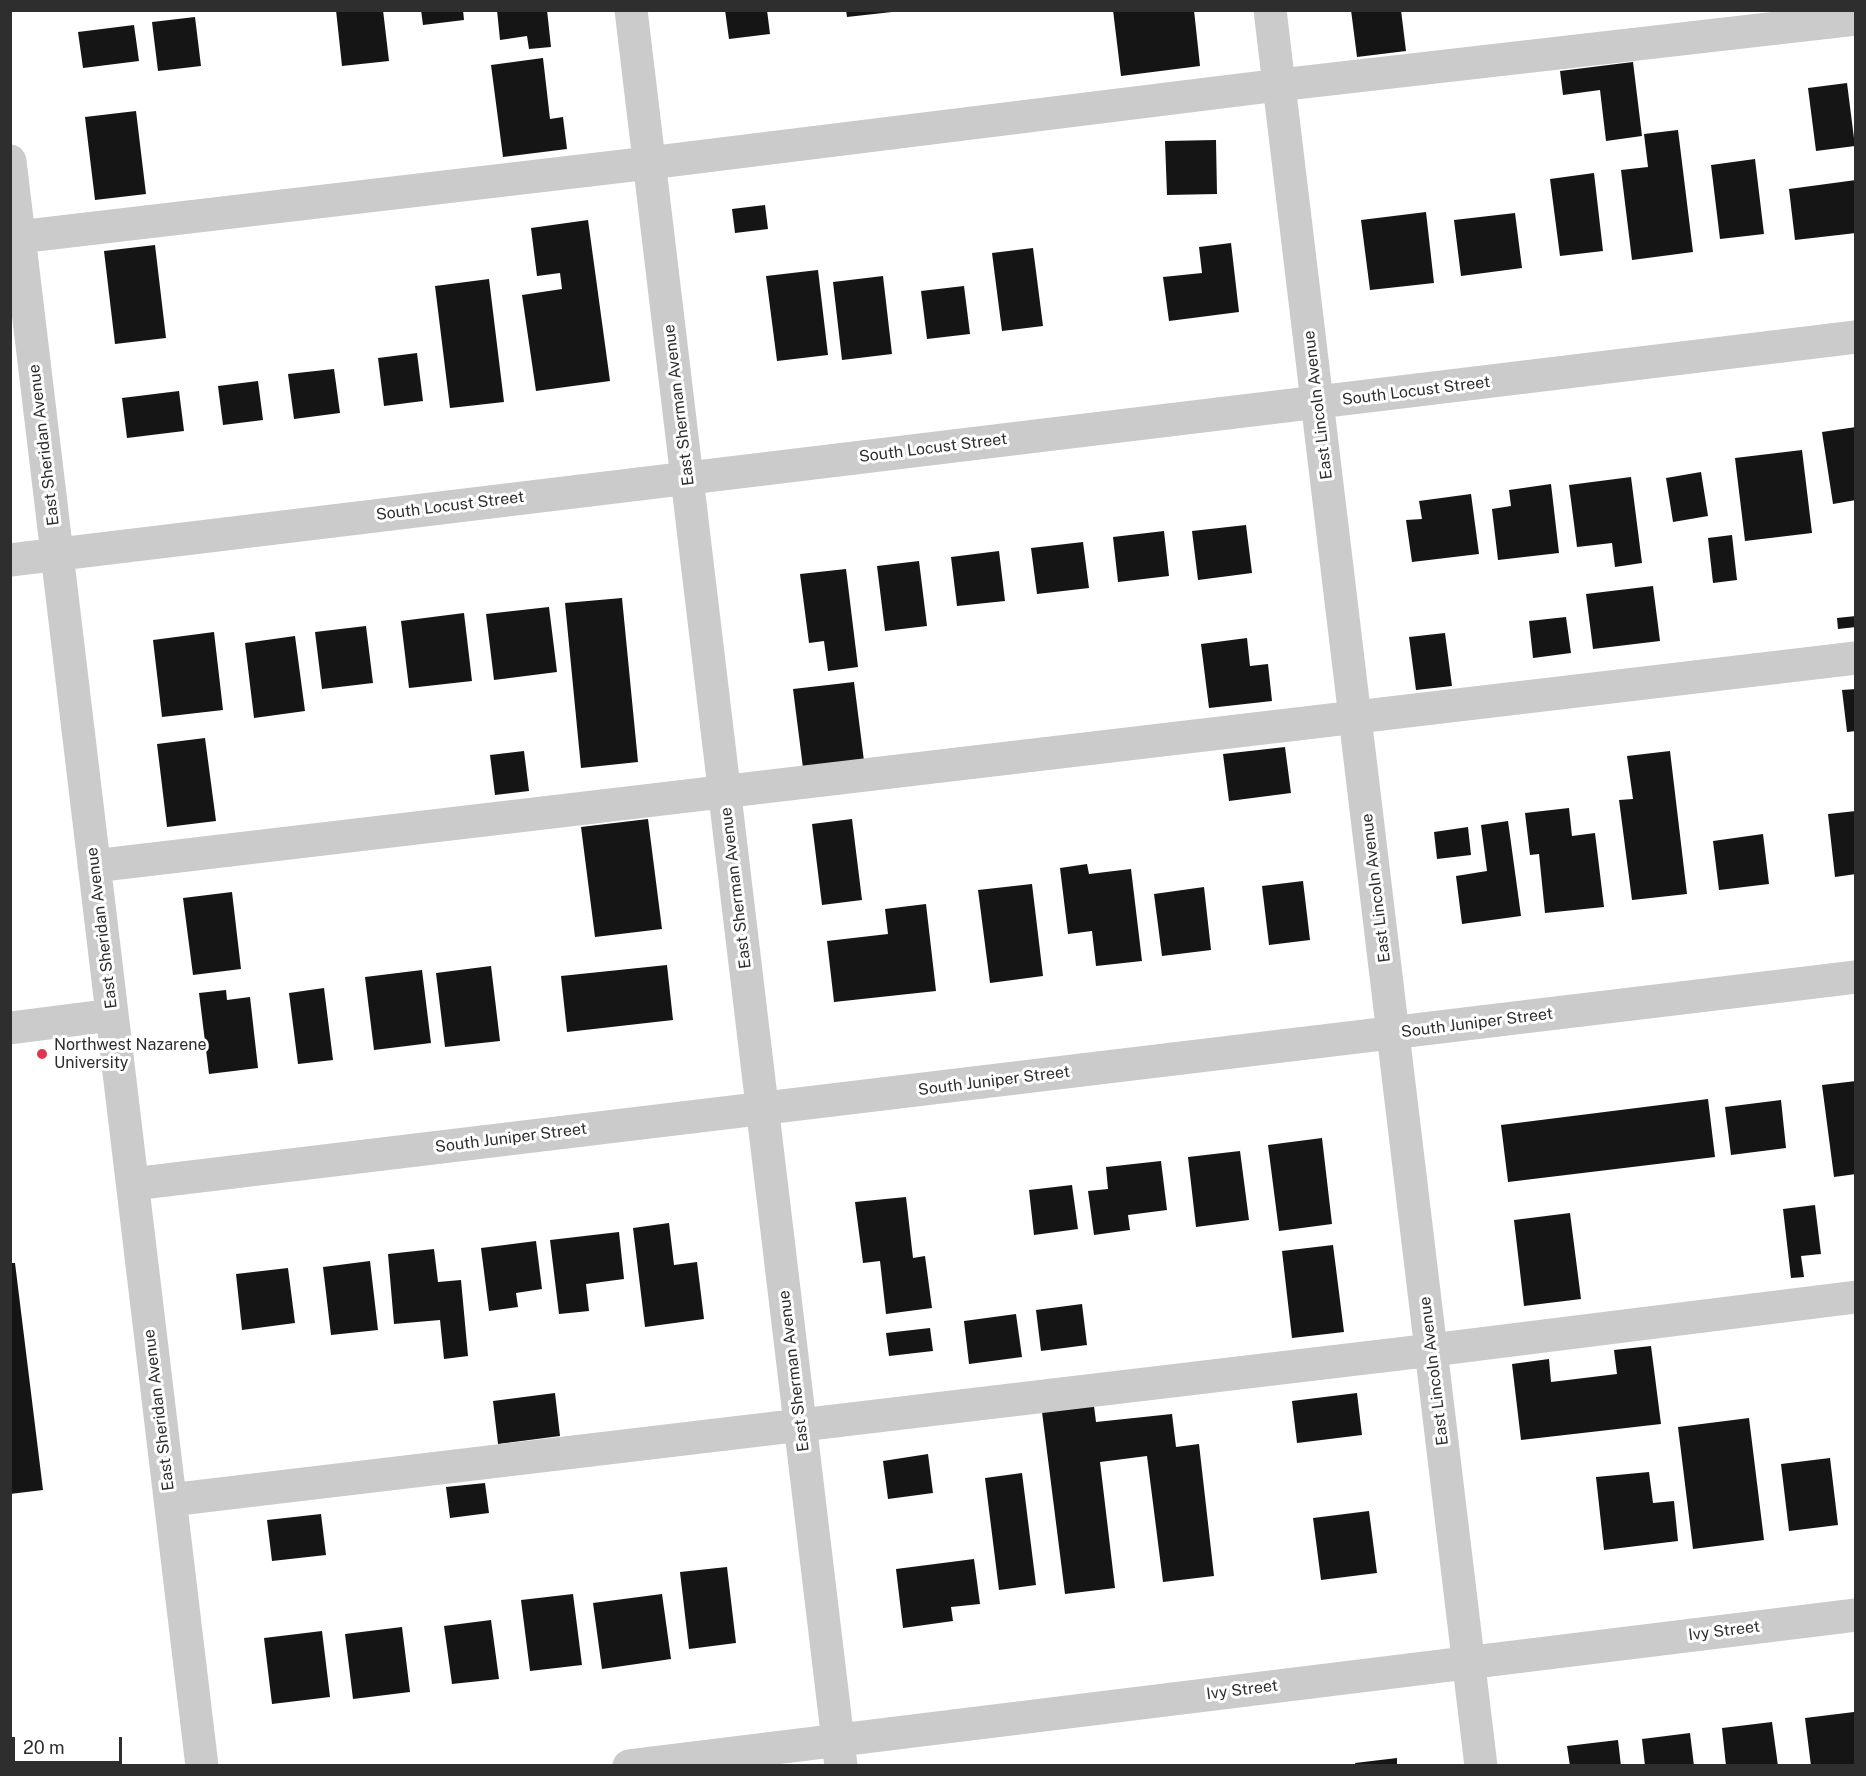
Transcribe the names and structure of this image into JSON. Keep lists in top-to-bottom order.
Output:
{
  "streets": {
    "street": [
      "South Locust Street",
      "East Sherman Avenue",
      "East Lincoln Avenue",
      "East Sheridan Avenue",
      "South Juniper Street",
      "Ivy Street"
    ]
  },
  "crossings": [
    ["South Locust Street", "East Sherman Avenue"],
    ["South Locust Street", "East Lincoln Avenue"],
    ["South Locust Street", "East Sheridan Avenue"],
    ["East Sherman Avenue", "South Juniper Street"],
    ["East Sherman Avenue", "Ivy Street"],
    ["East Lincoln Avenue", "South Juniper Street"],
    ["East Lincoln Avenue", "Ivy Street"],
    ["East Sheridan Avenue", "South Juniper Street"]
  ],
  "places": ["Northwest Nazarene University"],
  "scale_bar": "20 m"
}
